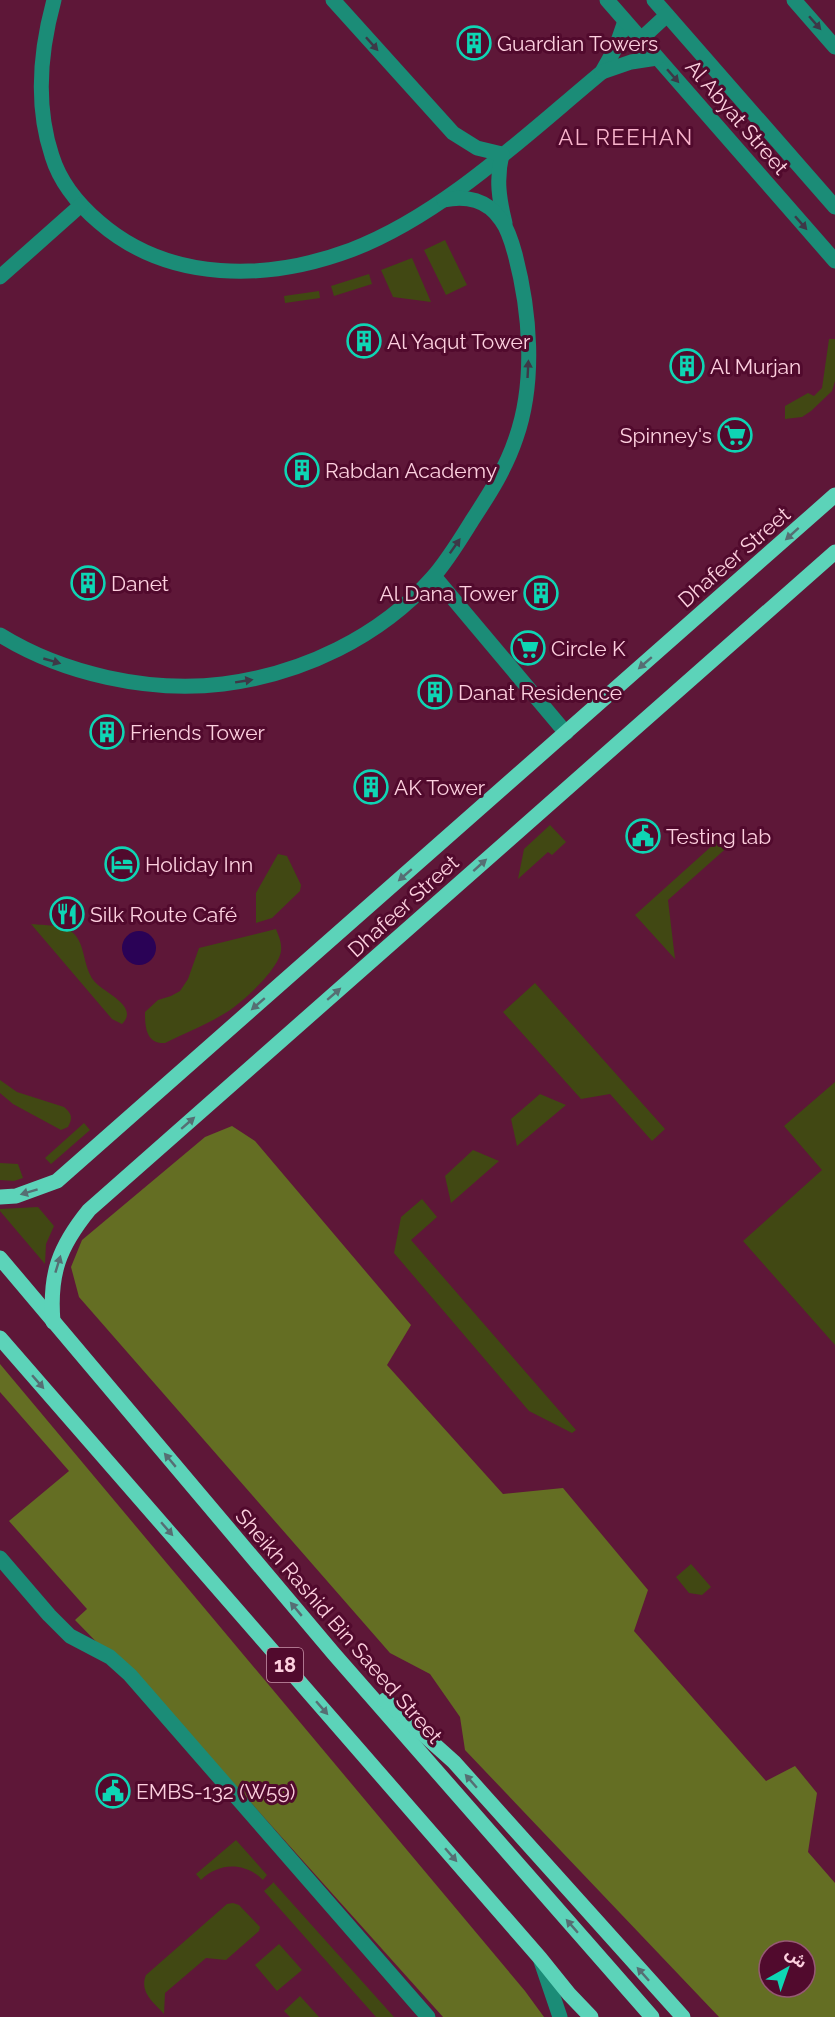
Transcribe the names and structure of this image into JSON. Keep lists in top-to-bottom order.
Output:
{
  "streets": {
    "main road": ["Dhafeer Street", "Sheikh Rashid Bin Saeed Street", "18"],
    "street": ["Al Abyat Street"]
  },
  "crossings": [
    ["Dhafeer Street", "Sheikh Rashid Bin Saeed Street"]
  ],
  "districts": ["AL REEHAN"],
  "places": {
    "building": [
      "Guardian Towers",
      "Al Yaqut Tower",
      "Al Murjan",
      "Rabdan Academy",
      "Danet",
      "Al Dana Tower",
      "Danat Residence",
      "Friends Tower",
      "AK Tower"
    ],
    "supermarket": ["Spinney's", "Circle K"],
    "public building": ["Testing lab", "EMBS-132 (W59)"],
    "hotel": ["Holiday Inn"],
    "restaurant": ["Silk Route Café"]
  },
  "north": "top right"
}
